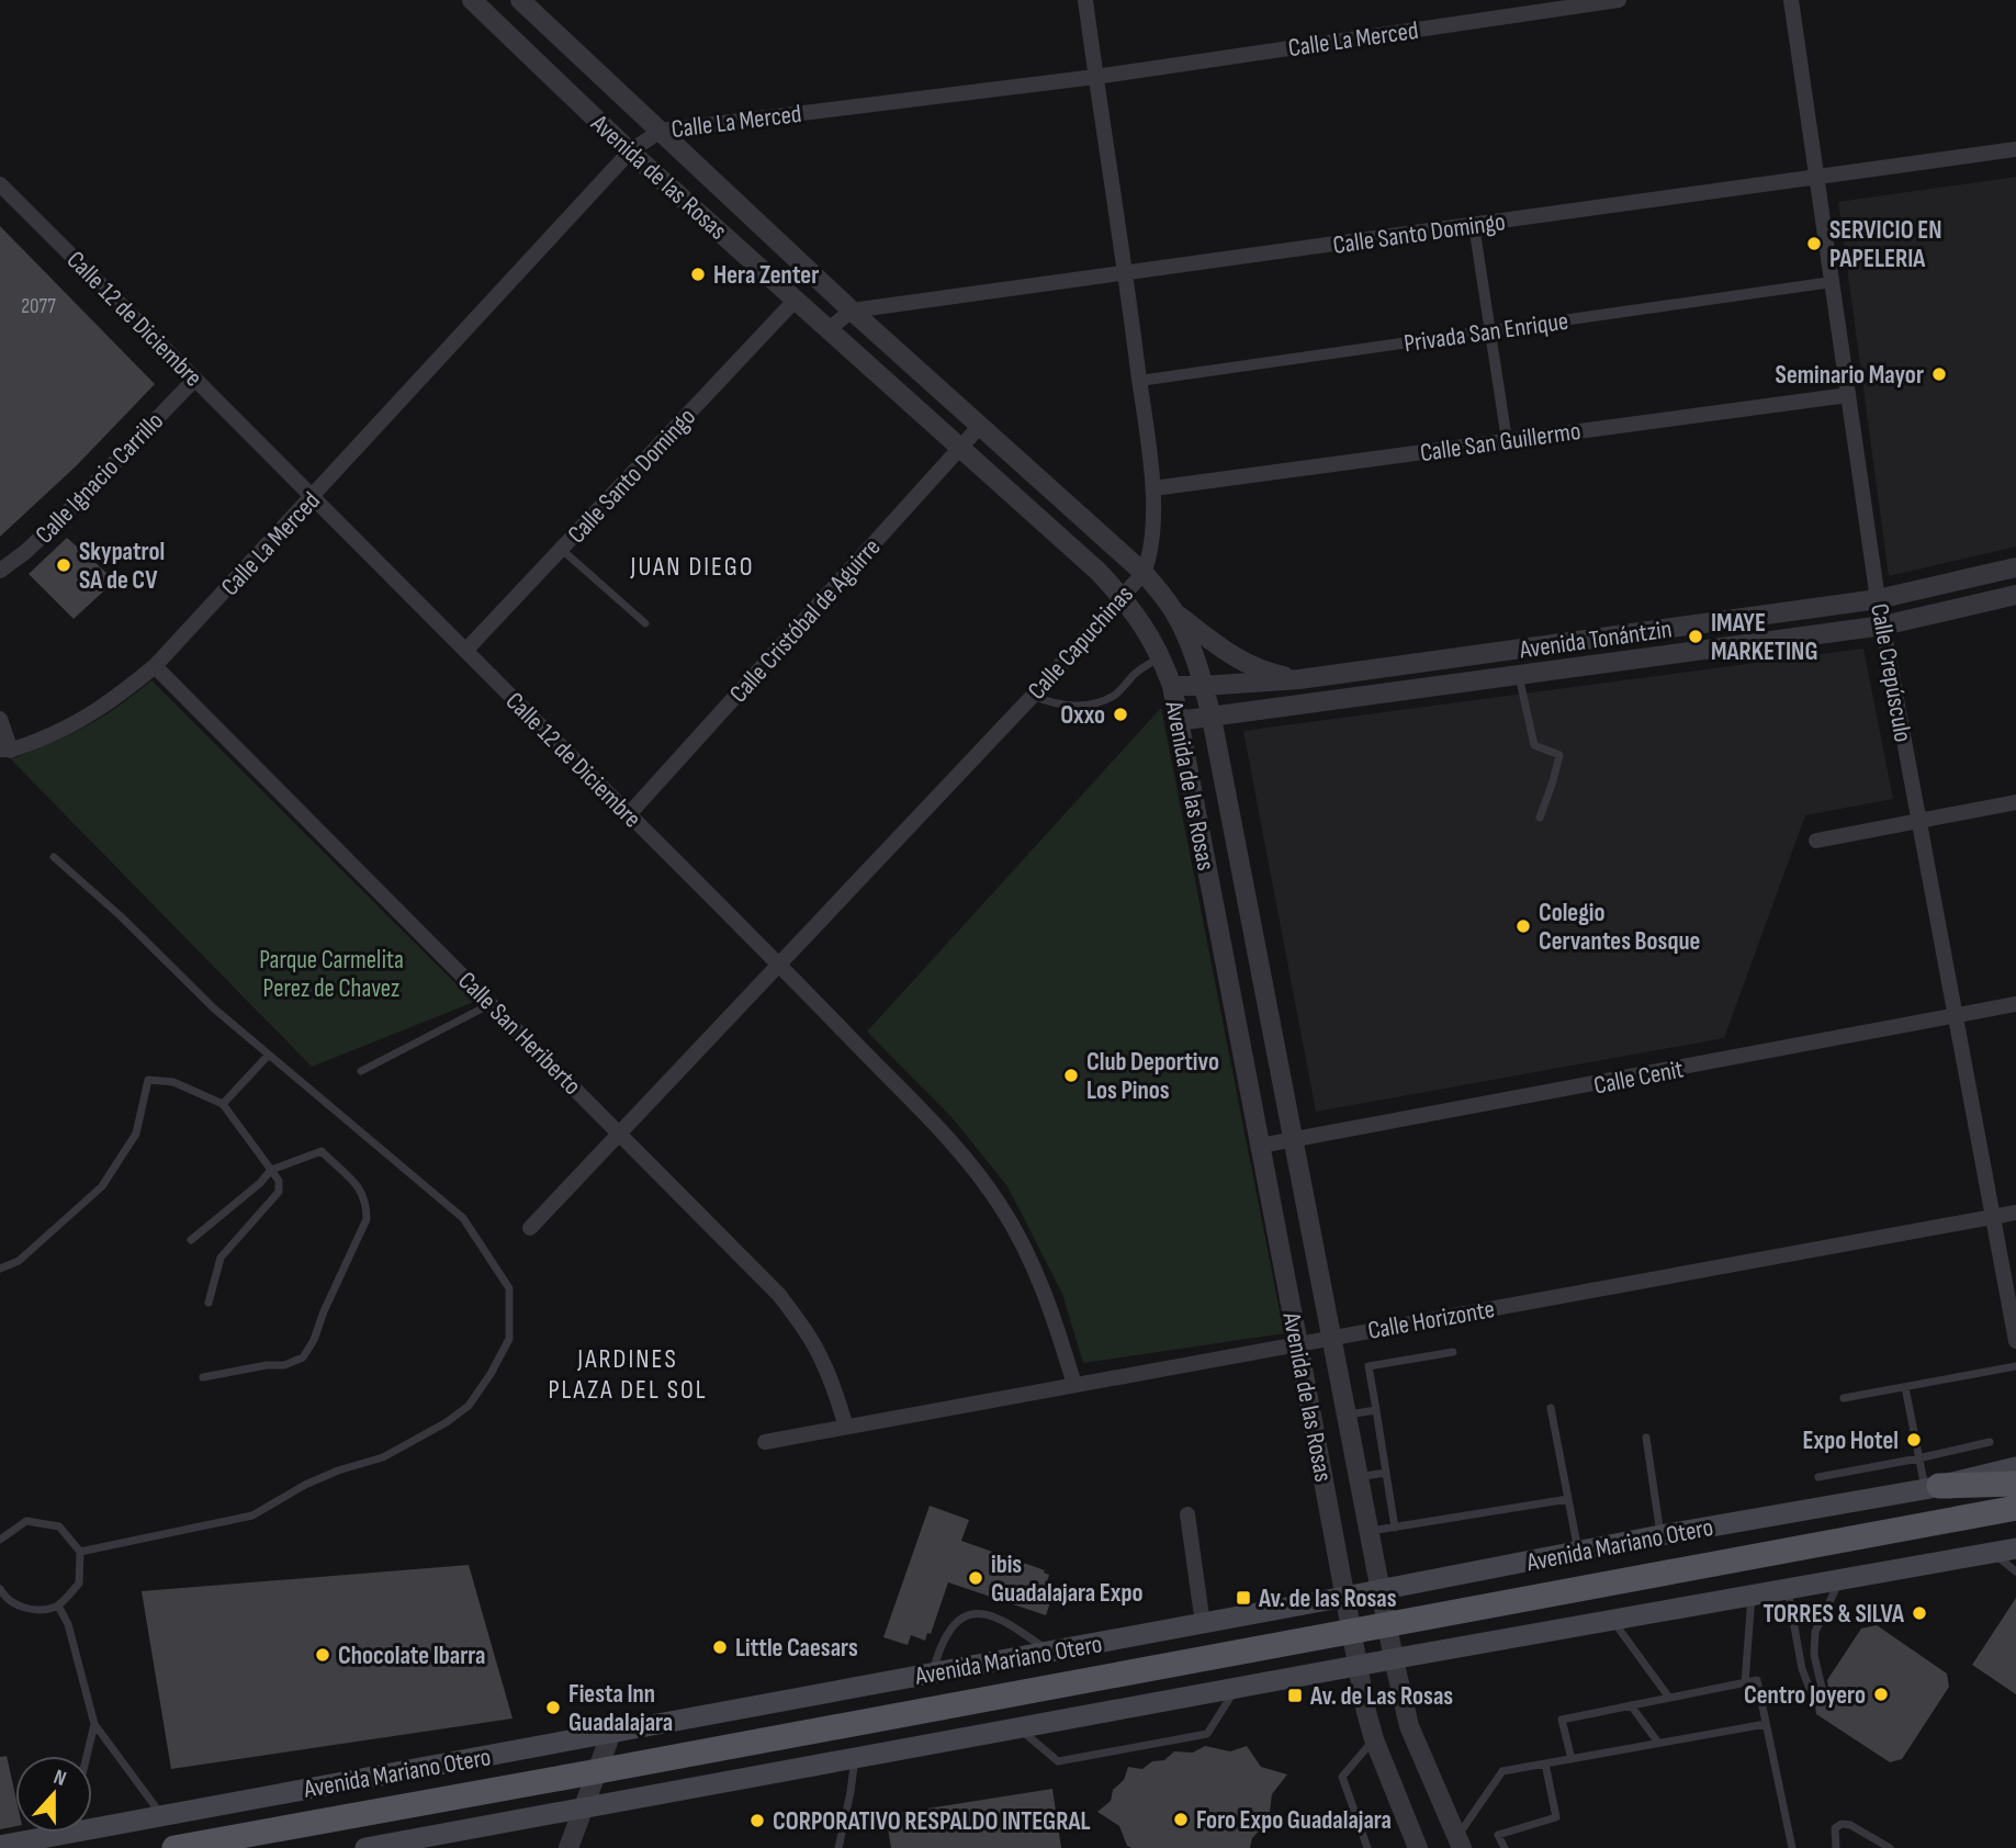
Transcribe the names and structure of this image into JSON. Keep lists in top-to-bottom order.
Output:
{
  "streets": {
    "main road": ["Avenida Mariano Otero"],
    "street": [
      "Calle La Merced",
      "Avenida de las Rosas",
      "Calle Santo Domingo",
      "Calle 12 de Diciembre",
      "Privada San Enrique",
      "Calle San Guillermo",
      "Calle Ignacio Carrillo",
      "Calle Cristóbal de Aguirre",
      "Avenida Tonántzin",
      "Calle Capuchinas",
      "Calle Crepúsculo",
      "Calle San Heriberto",
      "Calle Cenit",
      "Calle Horizonte"
    ]
  },
  "crossings": [
    ["Calle La Merced", "Avenida de las Rosas"],
    ["Calle La Merced", "Calle 12 de Diciembre"],
    ["Calle La Merced", "Calle Capuchinas"],
    ["Calle La Merced", "Calle San Heriberto"],
    ["Avenida de las Rosas", "Calle Santo Domingo"],
    ["Avenida de las Rosas", "Calle Cristóbal de Aguirre"],
    ["Avenida de las Rosas", "Avenida Tonántzin"],
    ["Avenida de las Rosas", "Calle Capuchinas"],
    ["Avenida de las Rosas", "Calle Cenit"],
    ["Avenida de las Rosas", "Calle Horizonte"],
    ["Avenida de las Rosas", "Avenida Mariano Otero"],
    ["Calle Santo Domingo", "Calle 12 de Diciembre"],
    ["Calle Santo Domingo", "Calle Capuchinas"],
    ["Calle Santo Domingo", "Calle Crepúsculo"],
    ["Calle 12 de Diciembre", "Calle Ignacio Carrillo"],
    ["Calle 12 de Diciembre", "Calle Cristóbal de Aguirre"],
    ["Calle 12 de Diciembre", "Calle Capuchinas"],
    ["Calle 12 de Diciembre", "Calle Horizonte"],
    ["Privada San Enrique", "Calle Capuchinas"],
    ["Privada San Enrique", "Calle Crepúsculo"],
    ["Calle San Guillermo", "Calle Capuchinas"],
    ["Calle San Guillermo", "Calle Crepúsculo"],
    ["Avenida Tonántzin", "Calle Crepúsculo"],
    ["Calle Capuchinas", "Calle San Heriberto"],
    ["Calle Crepúsculo", "Calle Cenit"],
    ["Calle Crepúsculo", "Calle Horizonte"],
    ["Calle San Heriberto", "Calle Horizonte"]
  ],
  "districts": ["JUAN DIEGO", "JARDINES PLAZA DEL SOL"],
  "parks": ["Parque Carmelita Perez de Chavez"],
  "places": {
    "other": [
      "SERVICIO EN PAPELERIA",
      "Hera Zenter",
      "Seminario Mayor",
      "Skypatrol SA de CV",
      "IMAYE MARKETING",
      "Oxxo",
      "Colegio Cervantes Bosque",
      "Club Deportivo Los Pinos",
      "Expo Hotel",
      "ibis Guadalajara Expo",
      "TORRES & SILVA",
      "Little Caesars",
      "Chocolate Ibarra",
      "Centro Joyero",
      "Fiesta Inn Guadalajara",
      "Foro Expo Guadalajara",
      "CORPORATIVO RESPALDO INTEGRAL"
    ],
    "transit": ["Av. de las Rosas", "Av. de Las Rosas"]
  },
  "house_numbers": ["2077"],
  "north": "top"
}
